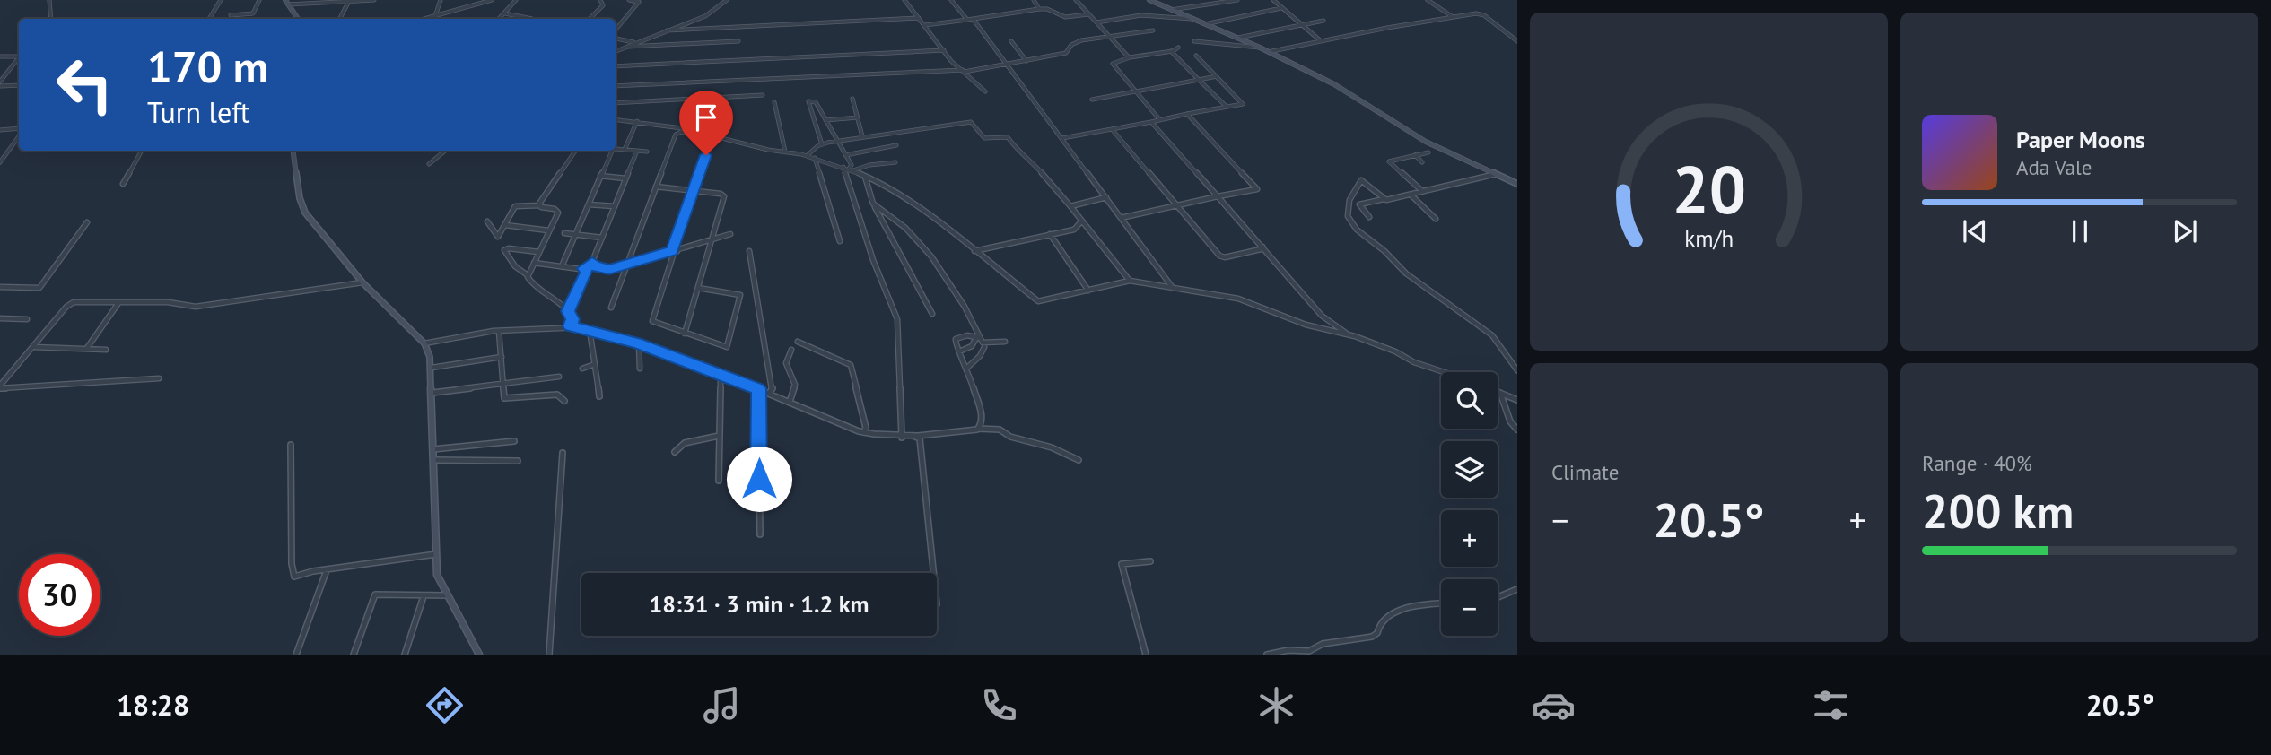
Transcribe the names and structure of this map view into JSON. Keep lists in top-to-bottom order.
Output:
{
  "page": {
    "turn": ["170 m", "Turn left"],
    "song": ["Paper Moons", "Ada Vale"],
    "tile": [
      "Climate",
      ["Range · 40%", "200 km"]
    ],
    "map_buttons": ["+", "−"],
    "heat": ["−", "20.5°", "+"],
    "limit": "30",
    "trip": "18:31 · 3 min · 1.2 km",
    "tabs": ["18:28", "20.5°"],
    "gauge": ["20", "km/h"]
  }
}
